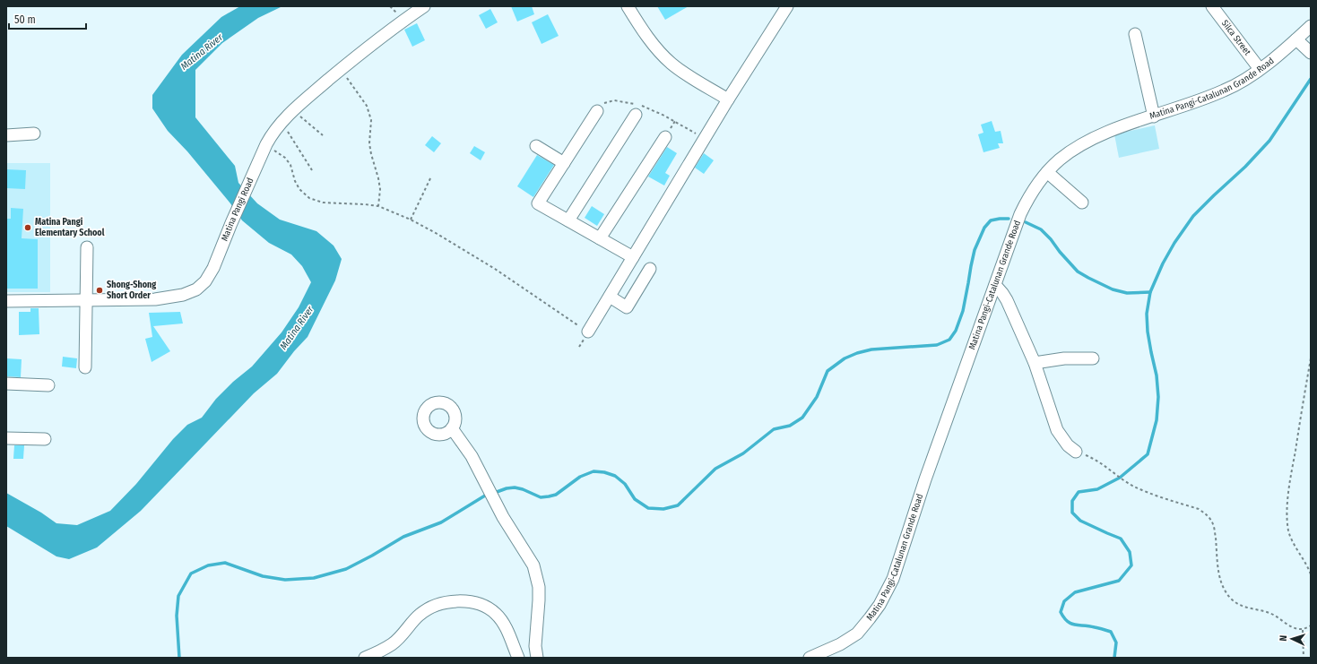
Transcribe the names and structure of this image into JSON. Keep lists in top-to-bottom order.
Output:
{
  "streets": {
    "street": ["Silca Street", "Matina Pangi-Catalunan Grande Road", "Matina Pangi Road"]
  },
  "crossings": [
    ["Silca Street", "Matina Pangi-Catalunan Grande Road"]
  ],
  "water": ["Matina River"],
  "places": ["Matina Pangi Elementary School", "Shong-Shong Short Order"],
  "scale_bar": "50 m",
  "north": "left"
}
